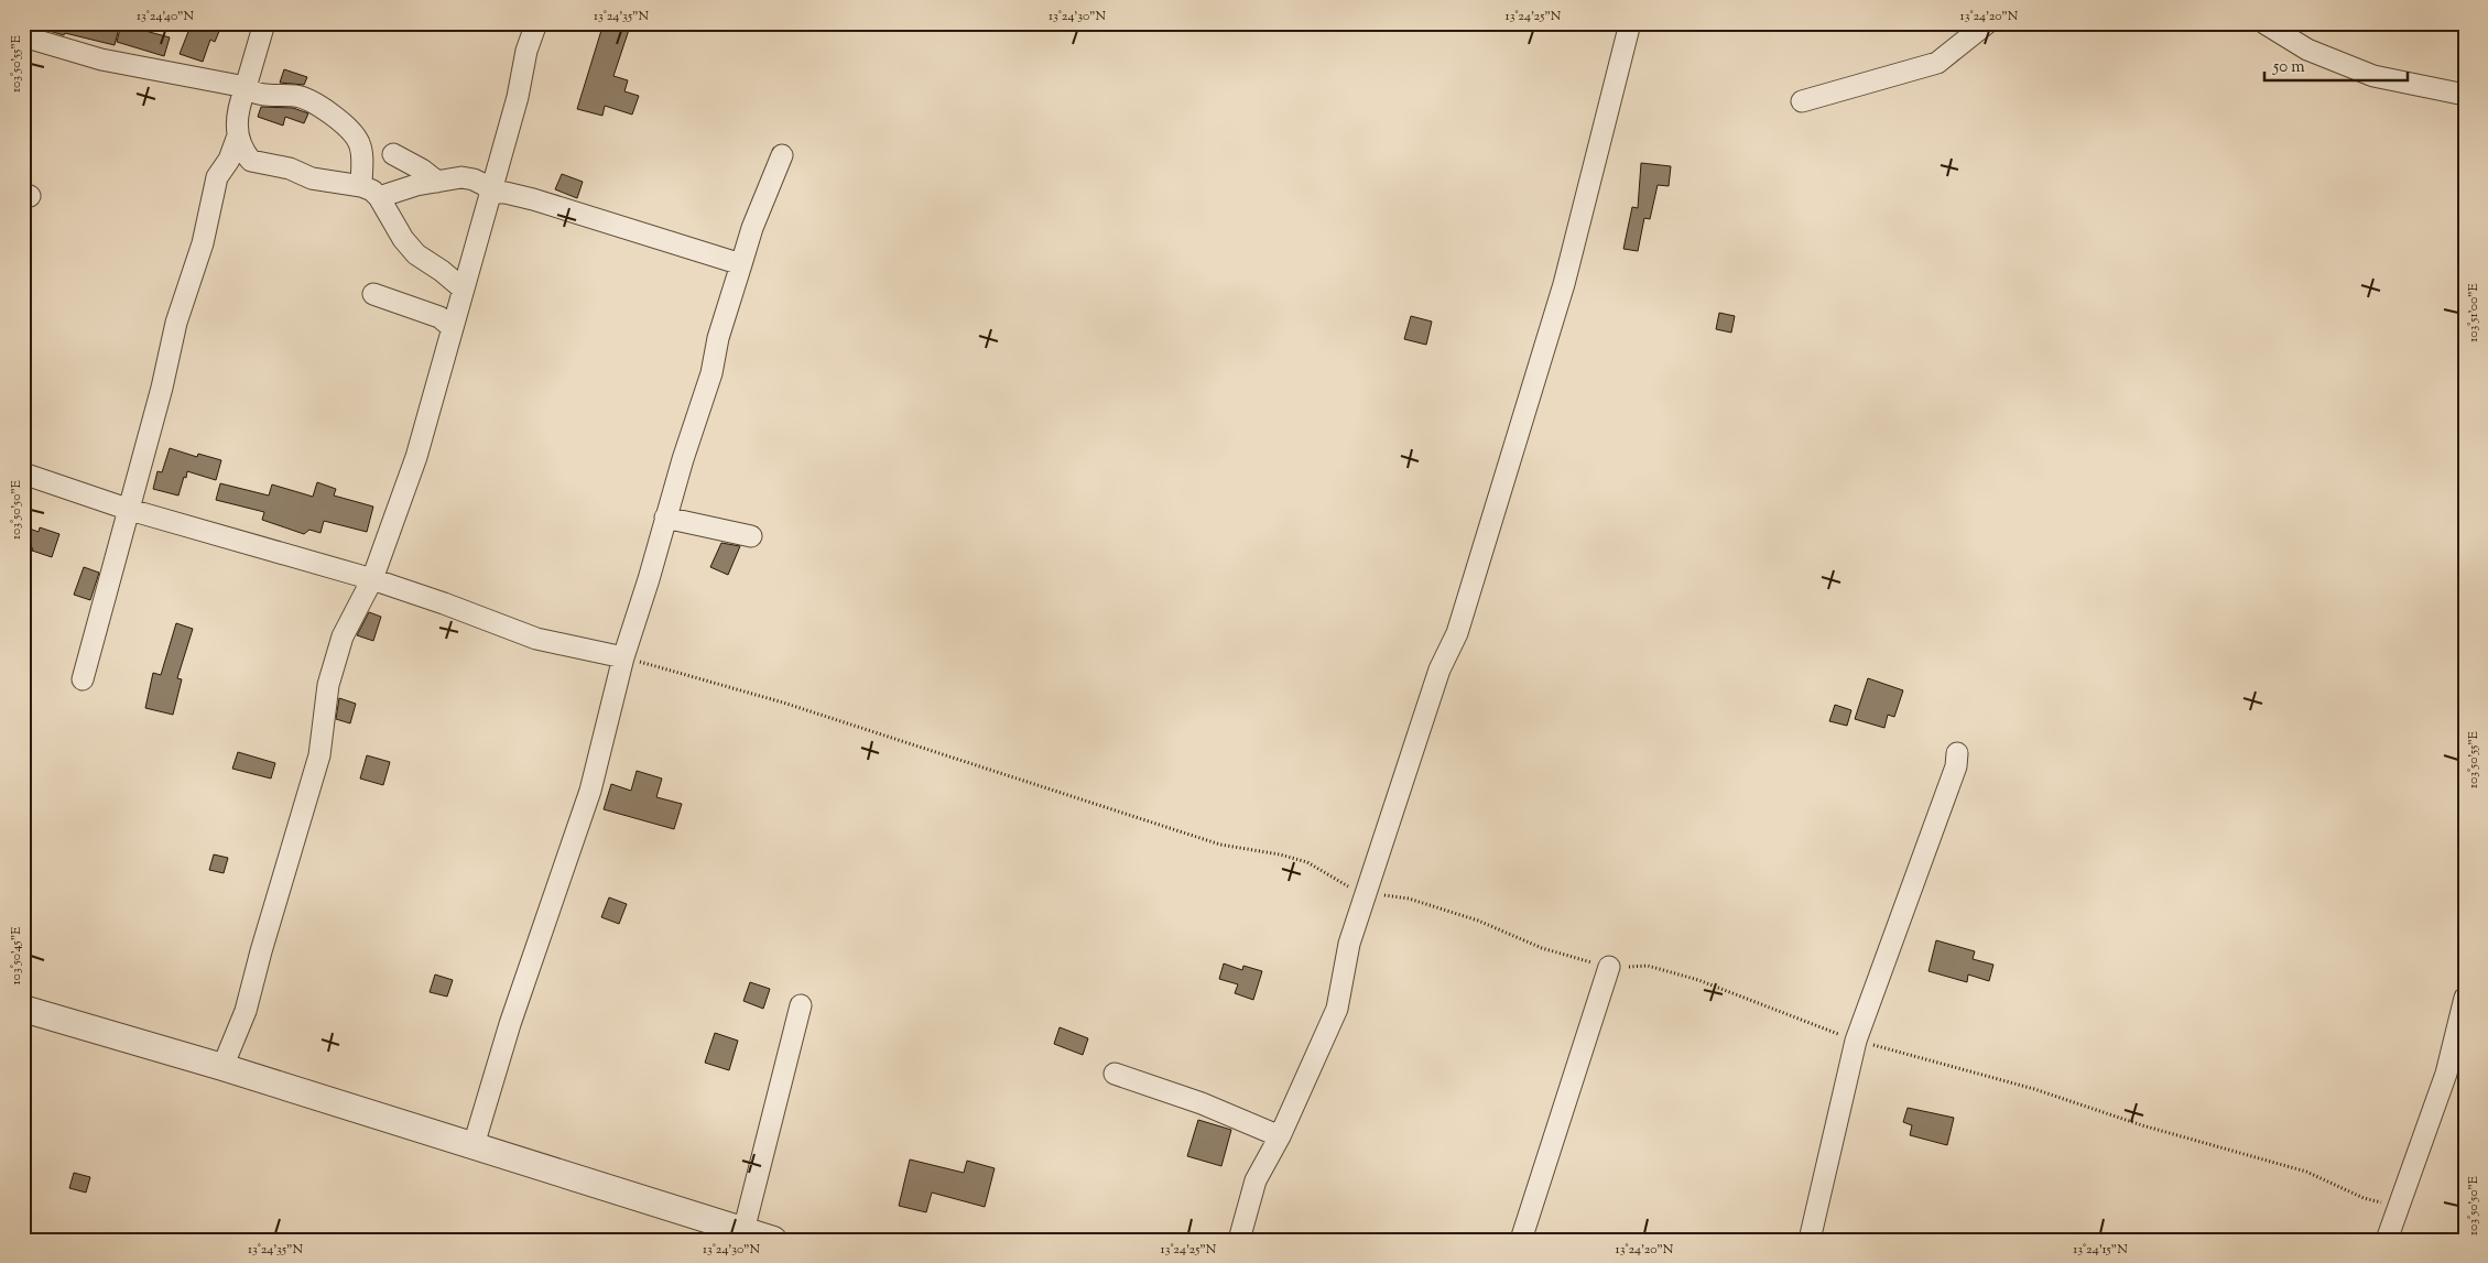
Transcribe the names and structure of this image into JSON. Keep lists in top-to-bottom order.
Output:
{
  "scale_bar": "50 m",
  "coordinates": [
    "13°24'40\"N",
    "13°24'35\"N",
    "13°24'30\"N",
    "13°24'25\"N",
    "13°24'20\"N",
    "103°50'55\"E",
    "103°51'00\"E",
    "103°50'50\"E",
    "103°50'45\"E",
    "13°24'15\"N"
  ]
}
